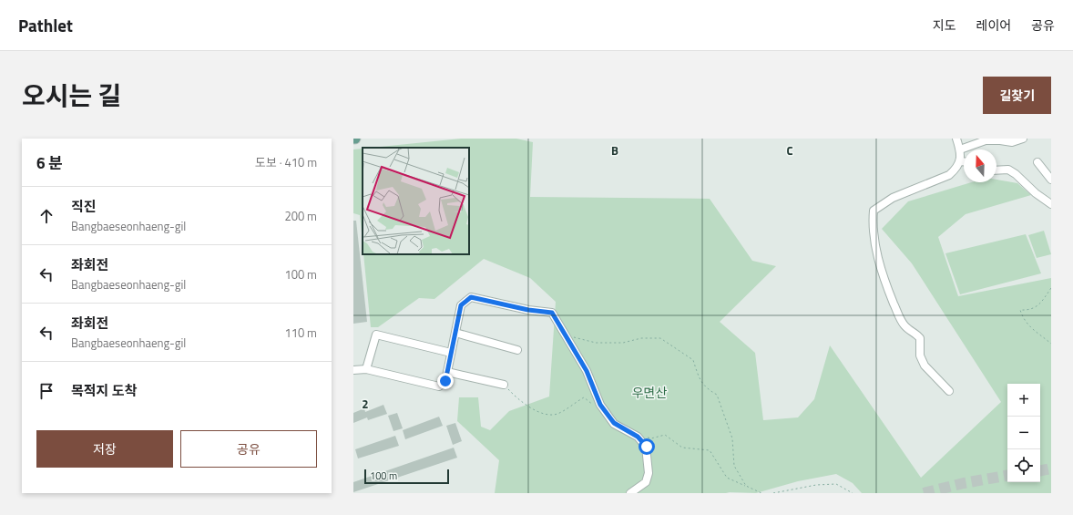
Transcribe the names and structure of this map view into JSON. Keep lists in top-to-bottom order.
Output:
{
  "parks": ["우면산"],
  "scale_bar": "100 m",
  "north": "top",
  "page": {
    "header": "Pathlet",
    "nav": ["지도", "레이어", "공유"],
    "title": "오시는 길",
    "buttons": [
      "길찾기",
      ["저장", "공유"]
    ],
    "heading": ["6 분", "도보 · 410 m"],
    "list": [
      ["직진", "Bangbaeseonhaeng-gil", "200 m"],
      ["좌회전", "Bangbaeseonhaeng-gil", "100 m"],
      ["좌회전", "Bangbaeseonhaeng-gil", "110 m"],
      "목적지 도착"
    ],
    "map_buttons": ["+", "−"],
    "scale": "100 m"
  },
  "grid": {
    "columns": ["B", "C"],
    "rows": ["2"]
  }
}
